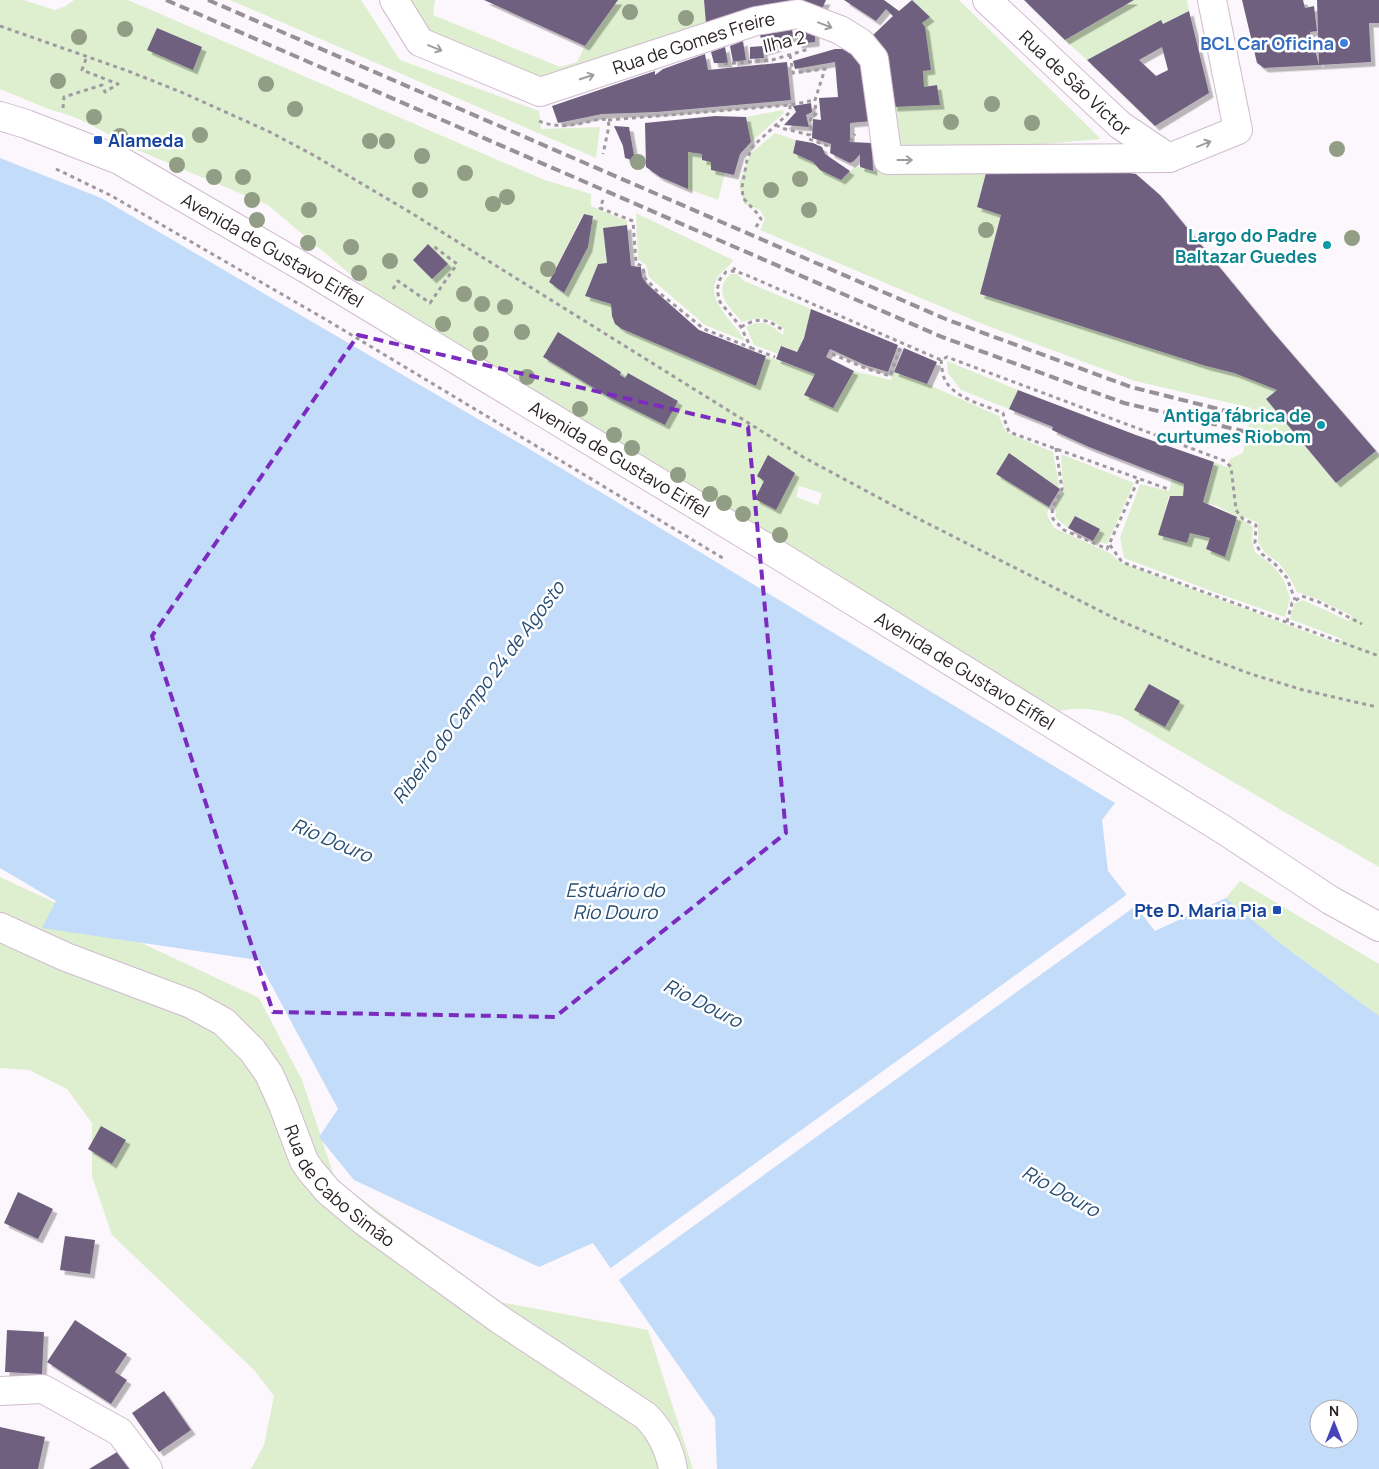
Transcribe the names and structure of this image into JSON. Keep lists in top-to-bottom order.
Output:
{
  "streets": {
    "street": [
      "Rua de Gomes Freire",
      "Rua de São Victor",
      "Avenida de Gustavo Eiffel",
      "Rua de Cabo Simão"
    ],
    "path": ["Ilha 2"]
  },
  "crossings": [
    ["Rua de Gomes Freire", "Rua de São Victor"]
  ],
  "one_way": ["Rua de Gomes Freire"],
  "water": ["Ribeiro do Campo 24 de Agosto", "Rio Douro", "Estuário do Rio Douro"],
  "places": {
    "other": ["BCL Car Oficina", "Largo do Padre Baltazar Guedes", "Antiga fábrica de curtumes Riobom"],
    "transit": ["Alameda", "Pte D. Maria Pia"]
  },
  "north": "top"
}
